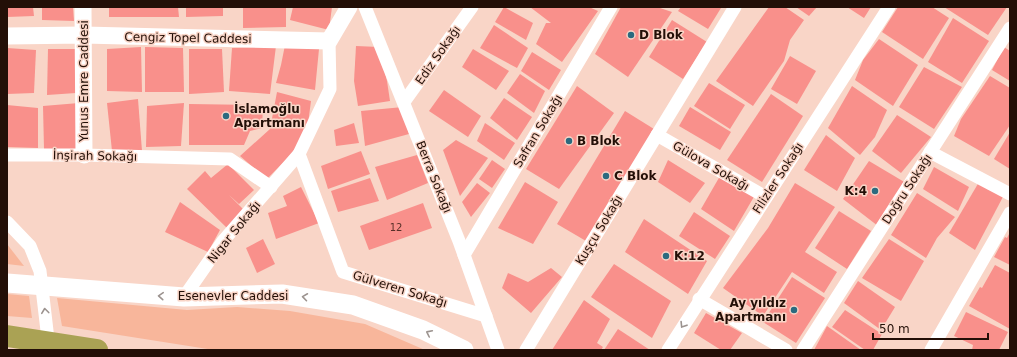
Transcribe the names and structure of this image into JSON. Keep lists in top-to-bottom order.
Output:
{
  "streets": {
    "main road": ["Esenevler Caddesi"],
    "street": [
      "Cengiz Topel Caddesi",
      "Ediz Sokağı",
      "Yunus Emre Caddesi",
      "Safran Sokağı",
      "İnşirah Sokağı",
      "Gülova Sokağı",
      "Berra Sokağı",
      "Filizler Sokağı",
      "Doğru Sokağı",
      "Kuşçu Sokağı",
      "Nigar Sokağı",
      "Gülveren Sokağı"
    ]
  },
  "crossings": [
    ["Cengiz Topel Caddesi", "Yunus Emre Caddesi"],
    ["Cengiz Topel Caddesi", "Nigar Sokağı"],
    ["Ediz Sokağı", "Berra Sokağı"],
    ["Yunus Emre Caddesi", "İnşirah Sokağı"],
    ["Safran Sokağı", "Berra Sokağı"],
    ["İnşirah Sokağı", "Nigar Sokağı"],
    ["Gülova Sokağı", "Filizler Sokağı"],
    ["Gülova Sokağı", "Kuşçu Sokağı"],
    ["Berra Sokağı", "Gülveren Sokağı"],
    ["Nigar Sokağı", "Gülveren Sokağı"],
    ["Nigar Sokağı", "Esenevler Caddesi"]
  ],
  "one_way": ["Esenevler Caddesi"],
  "places": [
    "D Blok",
    "İslamoğlu Apartmanı",
    "B Blok",
    "C Blok",
    "K:4",
    "K:12",
    "Ay yıldız Apartmanı"
  ],
  "house_numbers": ["12"],
  "scale_bar": "50 m"
}
